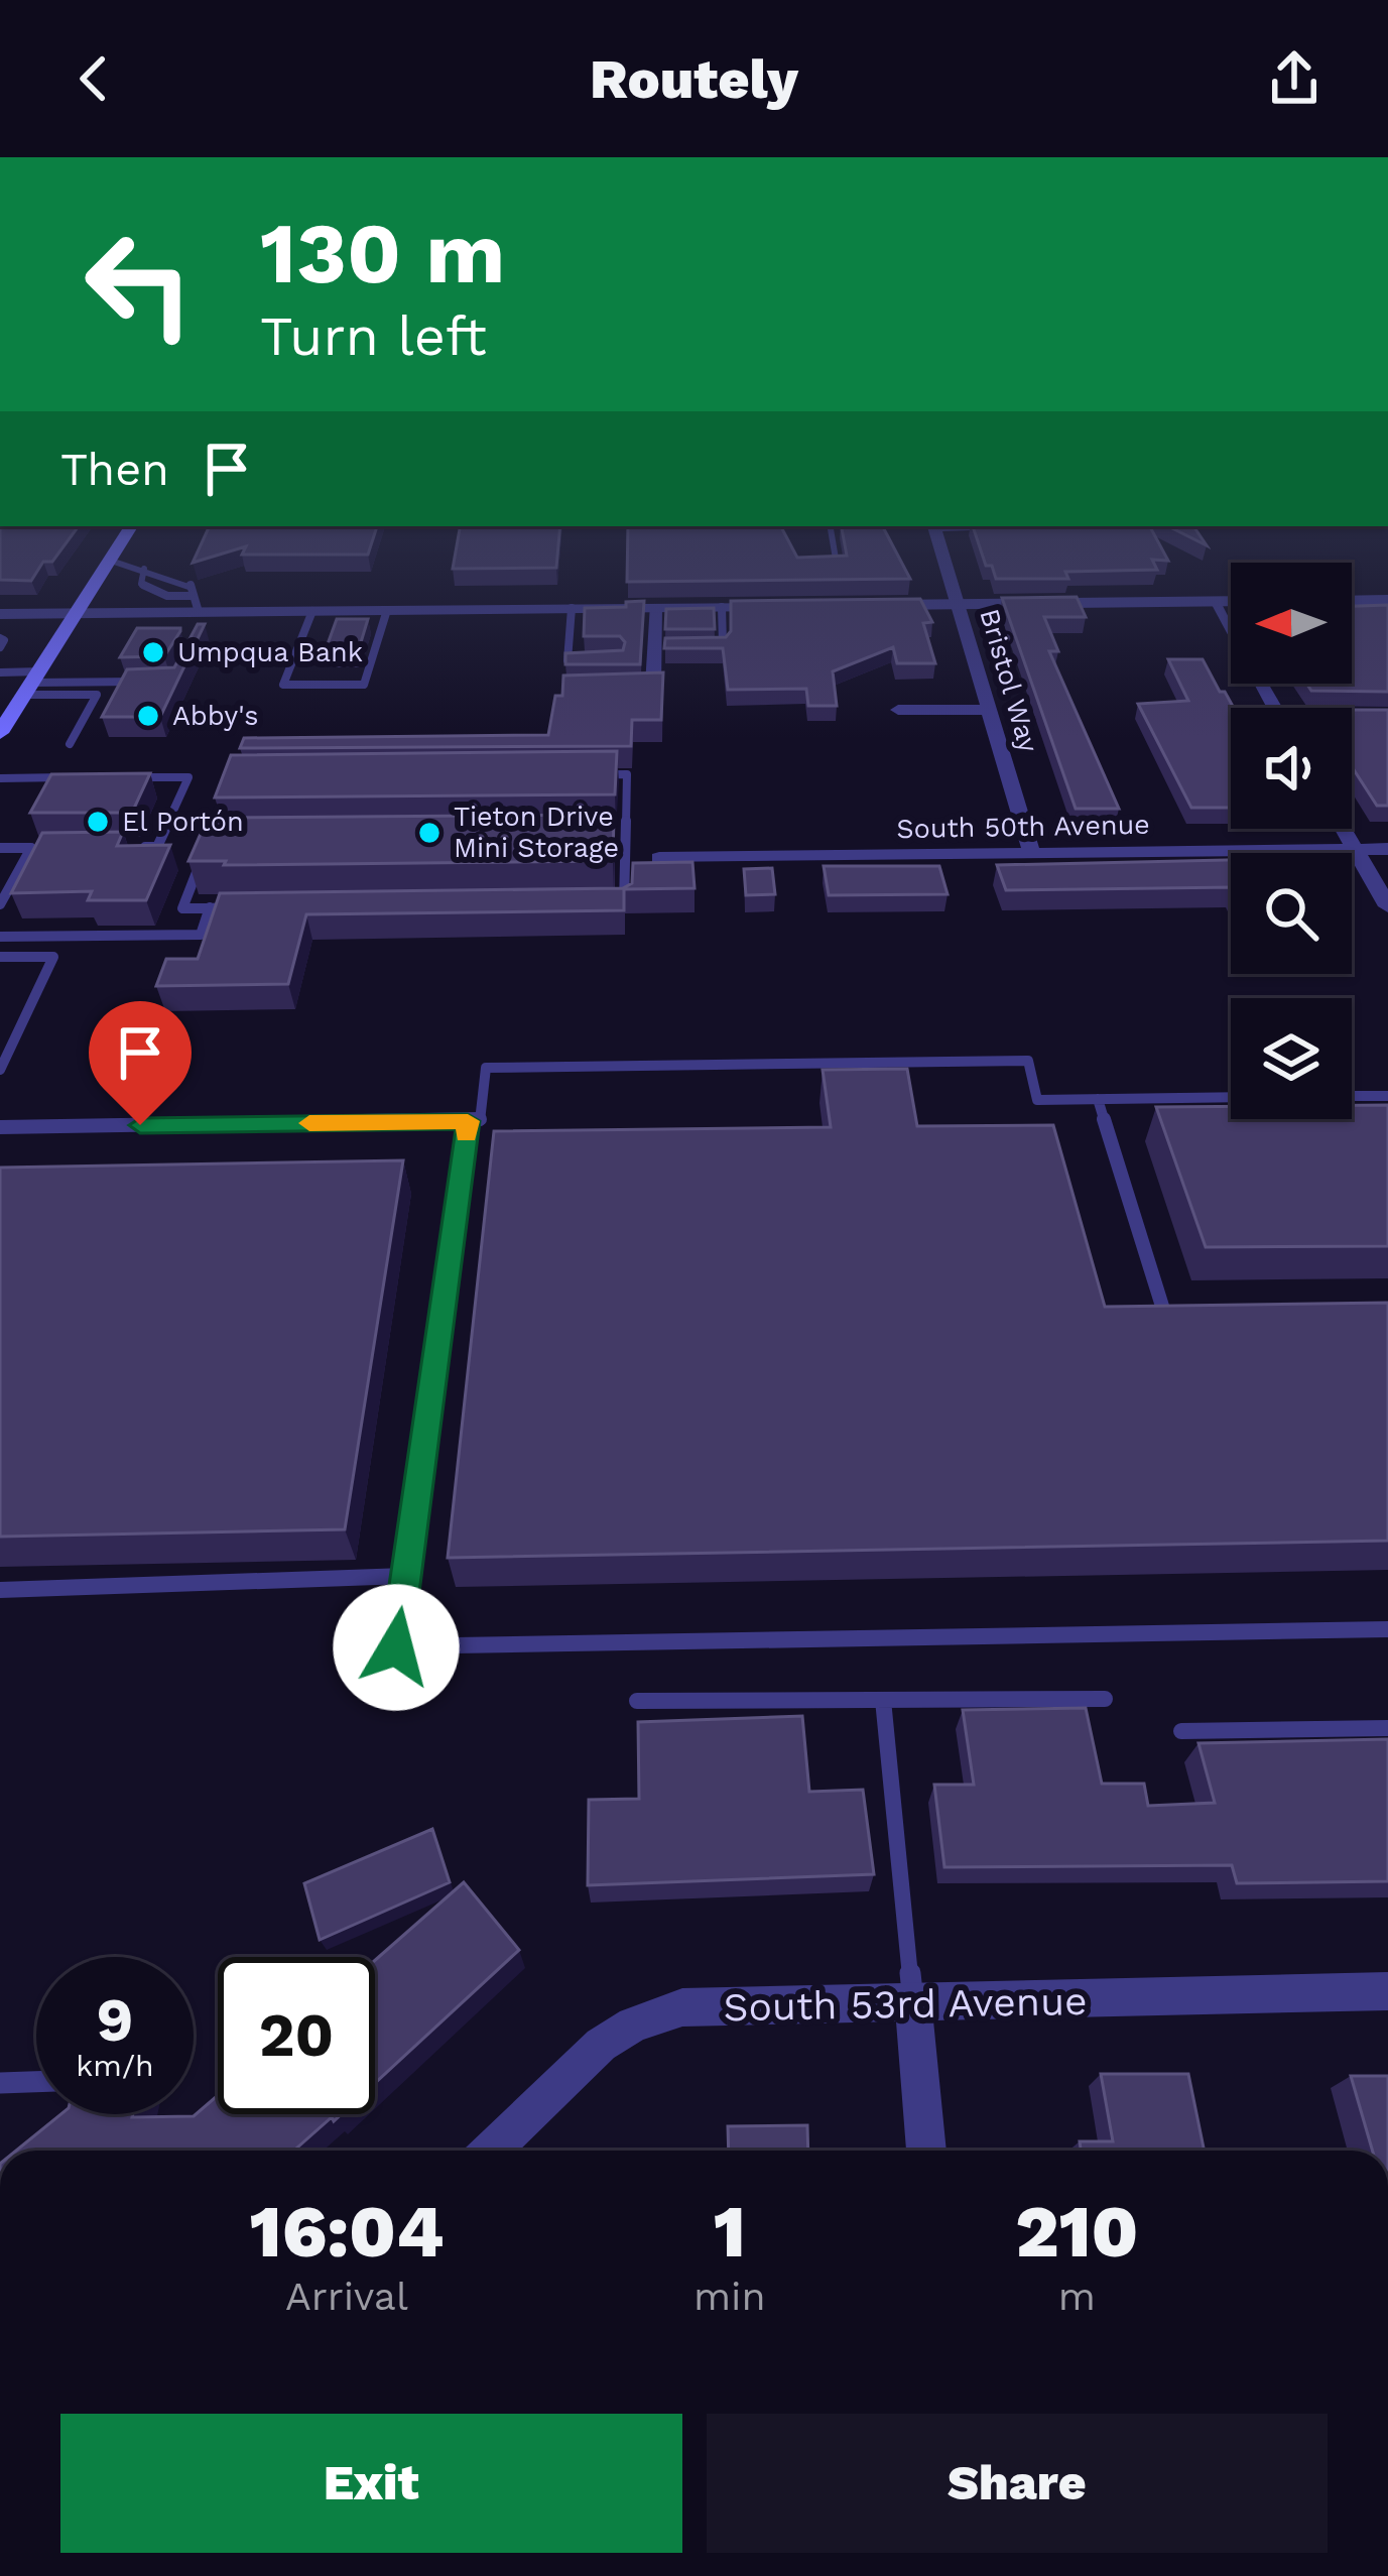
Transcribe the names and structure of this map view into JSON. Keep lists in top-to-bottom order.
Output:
{
  "streets": {
    "street": ["Bristol Way", "South 50th Avenue", "South 53rd Avenue"]
  },
  "crossings": [
    ["Bristol Way", "South 50th Avenue"]
  ],
  "places": [
    "Umpqua Bank",
    "Abby's",
    "El Portón",
    "Tieton Drive Mini Storage"
  ],
  "north": "left",
  "page": {
    "header": "Routely",
    "turn": ["130 m", "Turn left"],
    "then": "Then",
    "speed": "9 km/h",
    "limit": "20",
    "eta": [
      "16:04",
      "Arrival",
      "1",
      "min",
      "210",
      "m"
    ],
    "buttons": ["Exit", "Share"]
  }
}
